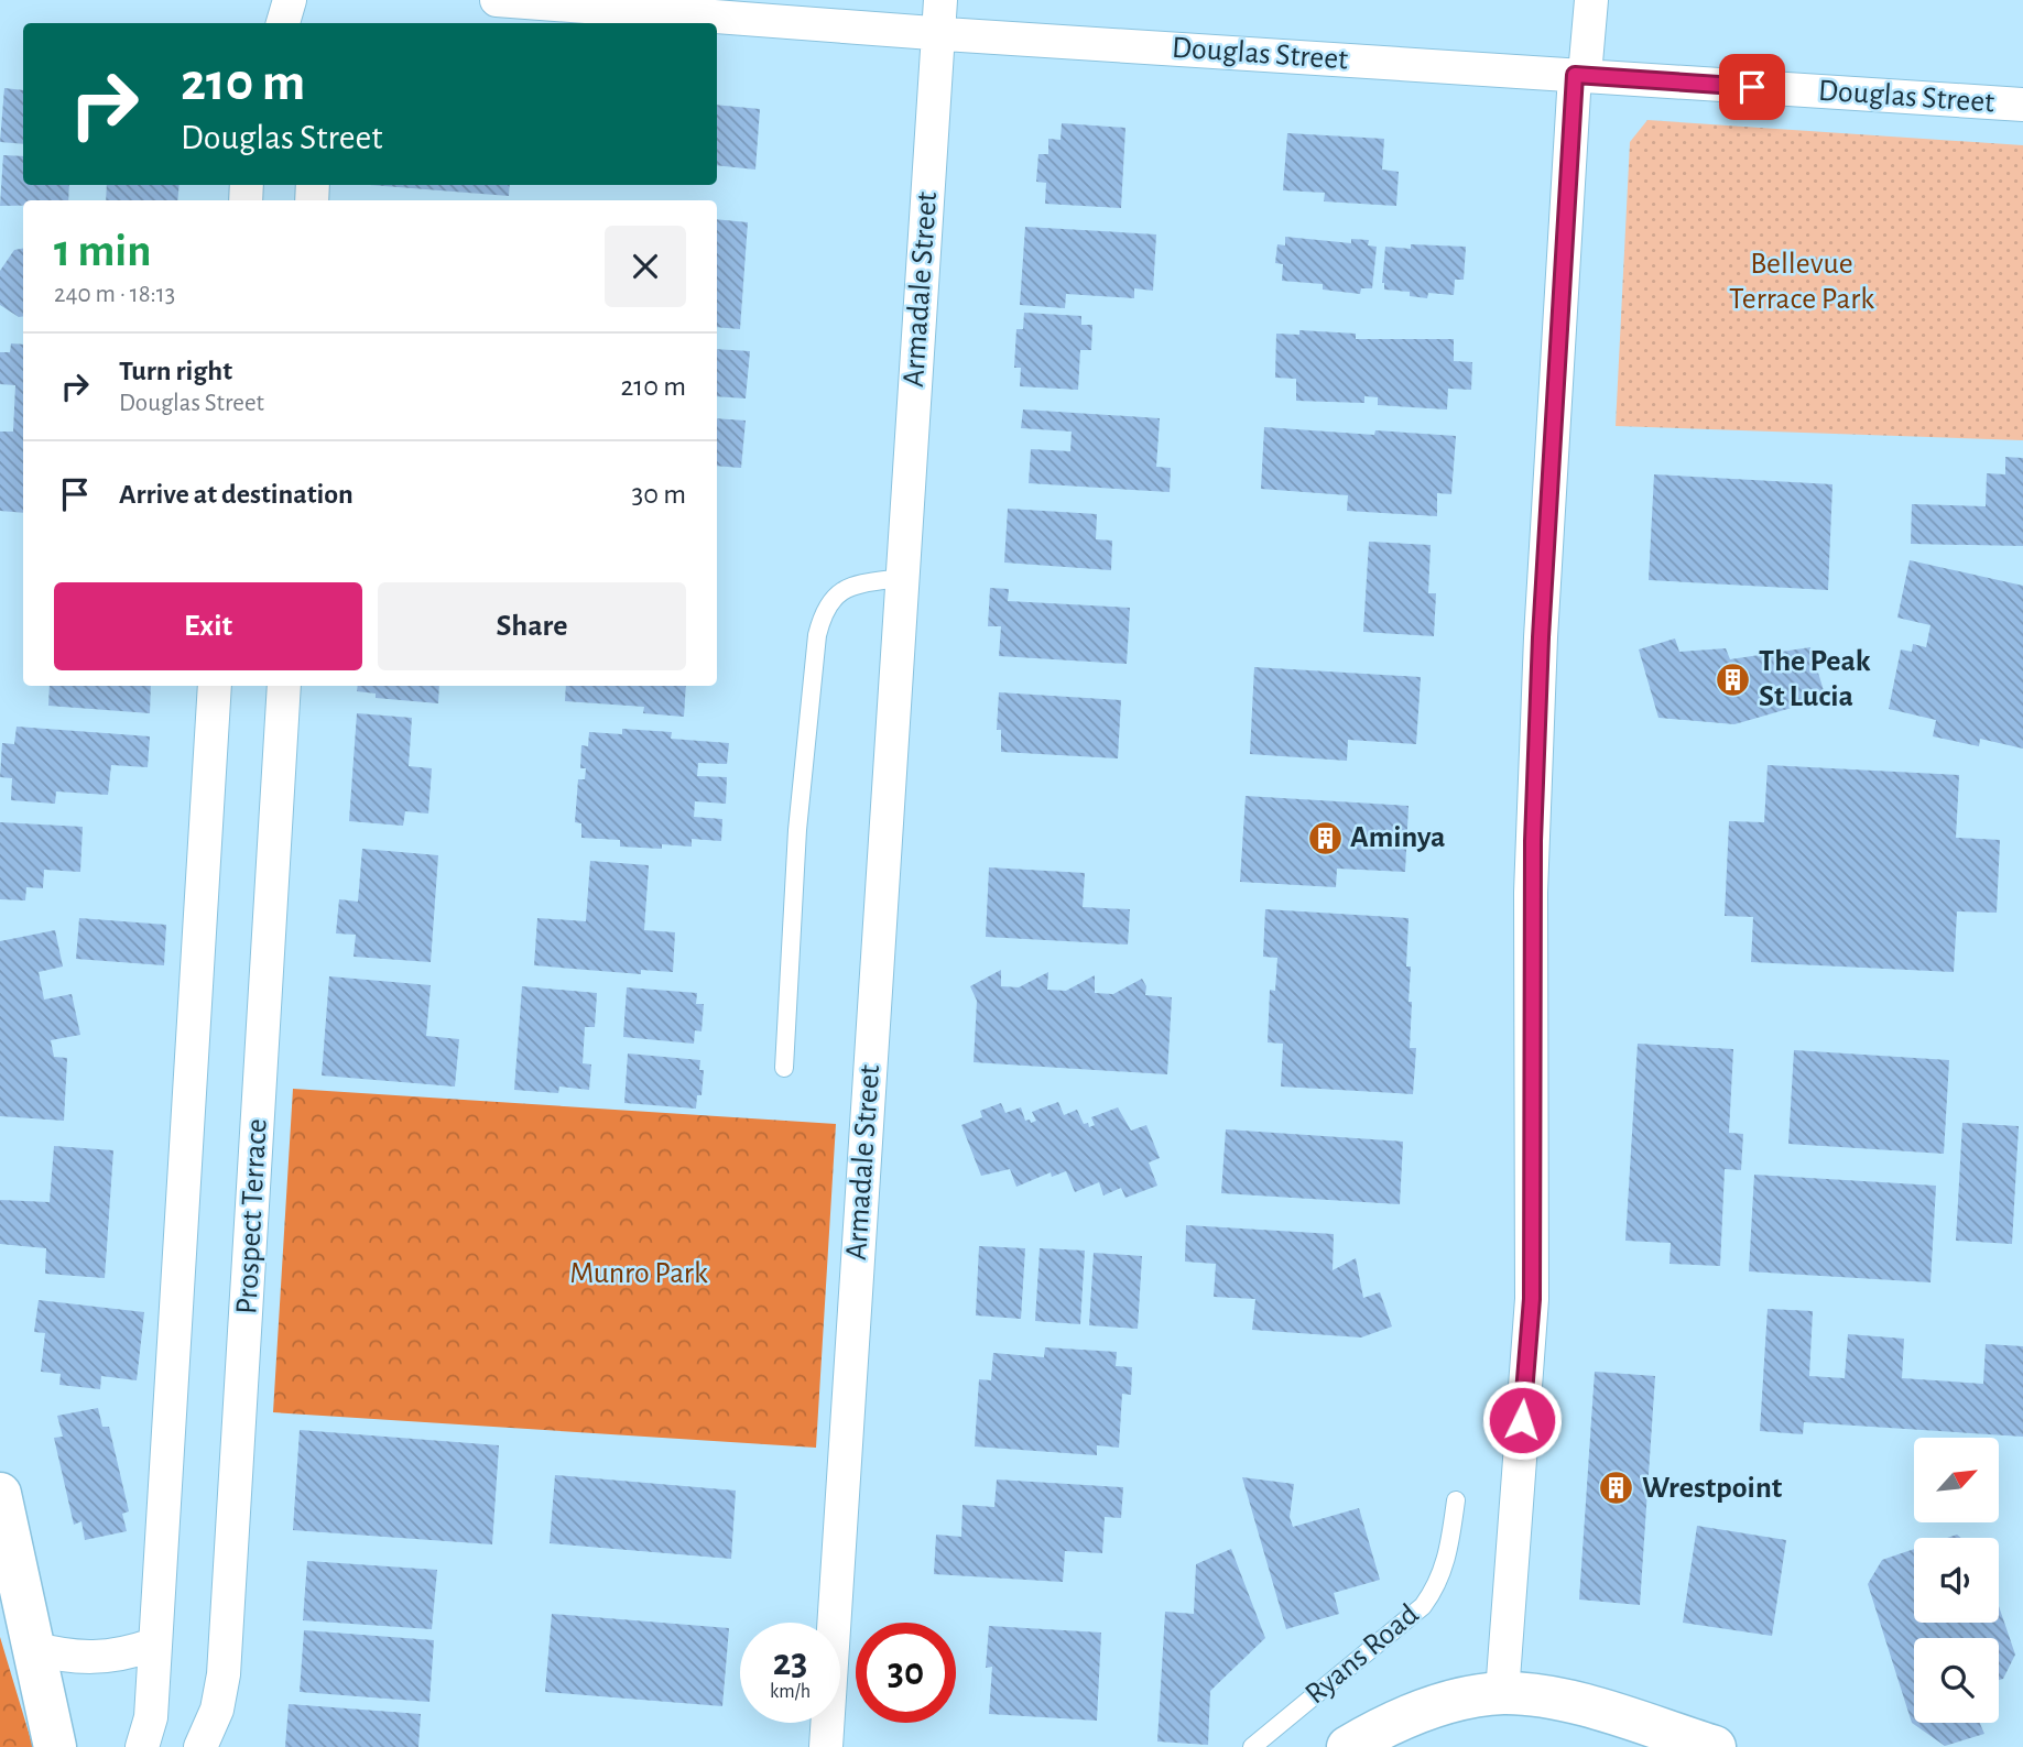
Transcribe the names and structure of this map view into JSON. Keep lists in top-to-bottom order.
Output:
{
  "streets": {
    "street": ["Douglas Street", "Armadale Street", "Prospect Terrace"],
    "lane": ["Ryans Road"]
  },
  "crossings": [
    ["Douglas Street", "Armadale Street"]
  ],
  "parks": ["Bellevue Terrace Park", "Munro Park"],
  "places": {
    "building": ["The Peak St Lucia", "Aminya", "Wrestpoint"]
  },
  "north": "top right",
  "page": {
    "turn": ["210 m", "Douglas Street"],
    "heading": ["1 min", "240 m · 18:13"],
    "list": [
      {
        "name": "Turn right",
        "note": "Douglas Street",
        "value": "210 m"
      },
      {
        "name": "Arrive at destination",
        "value": "30 m"
      }
    ],
    "buttons": ["Exit", "Share"],
    "speed": "23 km/h",
    "limit": "30"
  }
}
